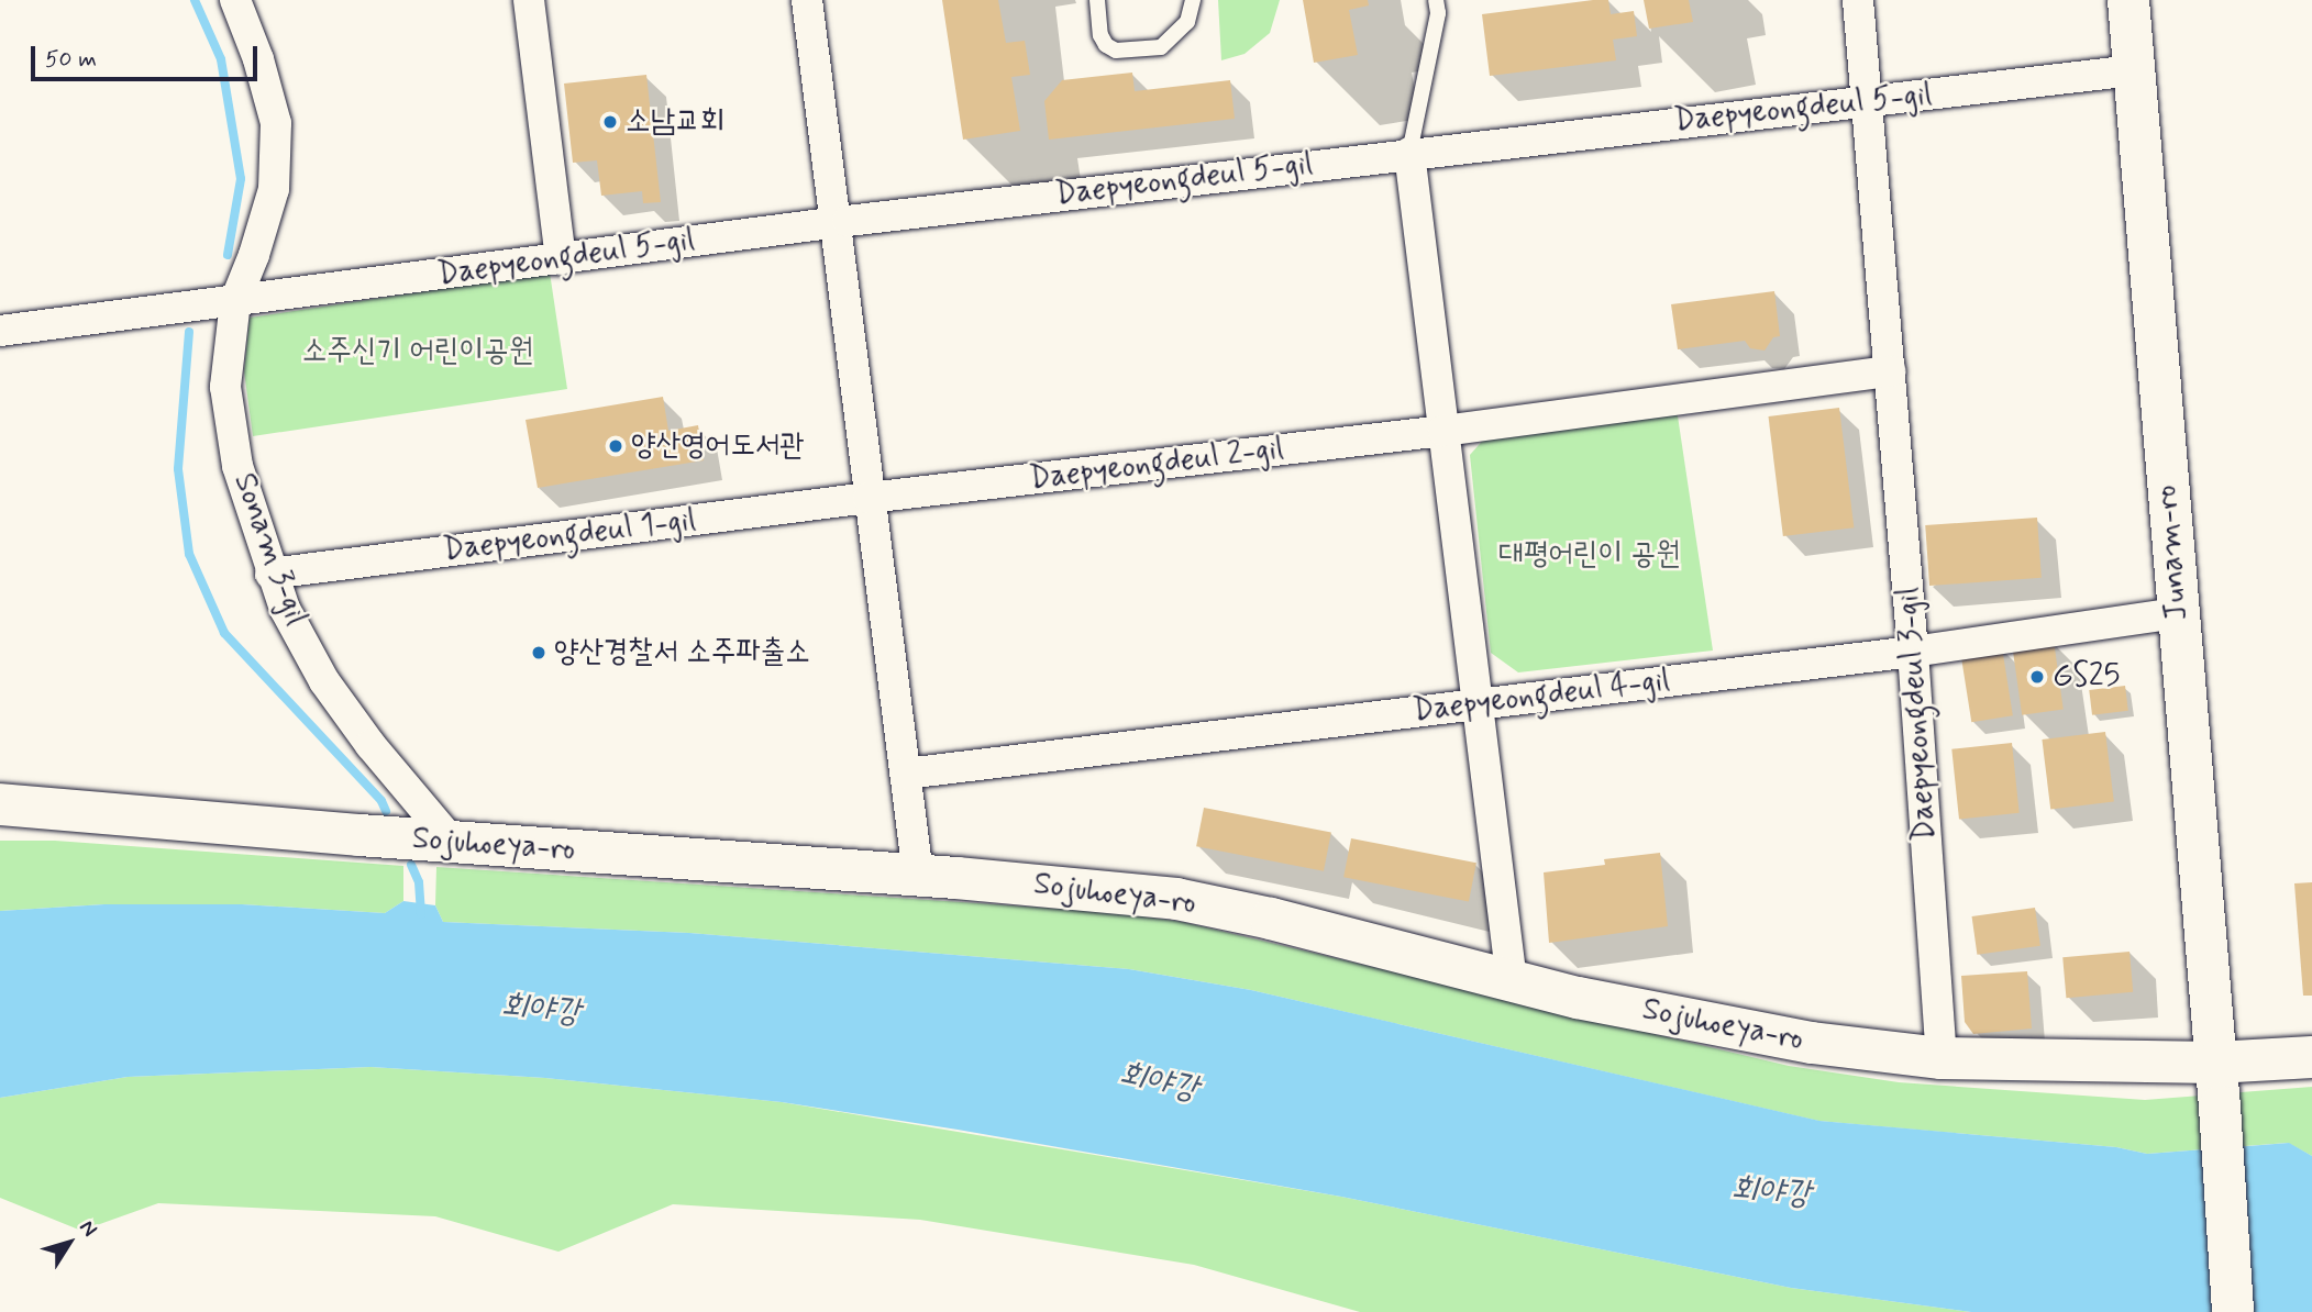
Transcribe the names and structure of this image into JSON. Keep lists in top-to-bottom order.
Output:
{
  "streets": {
    "street": [
      "Daepyeongdeul 5-gil",
      "Daepyeongdeul 2-gil",
      "Daepyeongdeul 1-gil",
      "Sonam 3-gil",
      "Junam-ro",
      "Daepyeongdeul 4-gil",
      "Daepyeongdeul 3-gil",
      "Sojuhoeya-ro"
    ]
  },
  "crossings": [
    ["Daepyeongdeul 5-gil", "Sonam 3-gil"],
    ["Daepyeongdeul 5-gil", "Junam-ro"],
    ["Daepyeongdeul 5-gil", "Daepyeongdeul 3-gil"],
    ["Daepyeongdeul 2-gil", "Daepyeongdeul 1-gil"],
    ["Daepyeongdeul 1-gil", "Sonam 3-gil"],
    ["Sonam 3-gil", "Sojuhoeya-ro"],
    ["Junam-ro", "Daepyeongdeul 4-gil"],
    ["Junam-ro", "Sojuhoeya-ro"],
    ["Daepyeongdeul 4-gil", "Daepyeongdeul 3-gil"],
    ["Daepyeongdeul 3-gil", "Sojuhoeya-ro"]
  ],
  "water": ["회야강"],
  "parks": ["소주신기 어린이공원", "대평어린이 공원"],
  "places": [
    "소남교회",
    "양산영어도서관",
    "양산경찰서 소주파출소",
    "GS25"
  ],
  "scale_bar": "50 m",
  "north": "top right"
}
